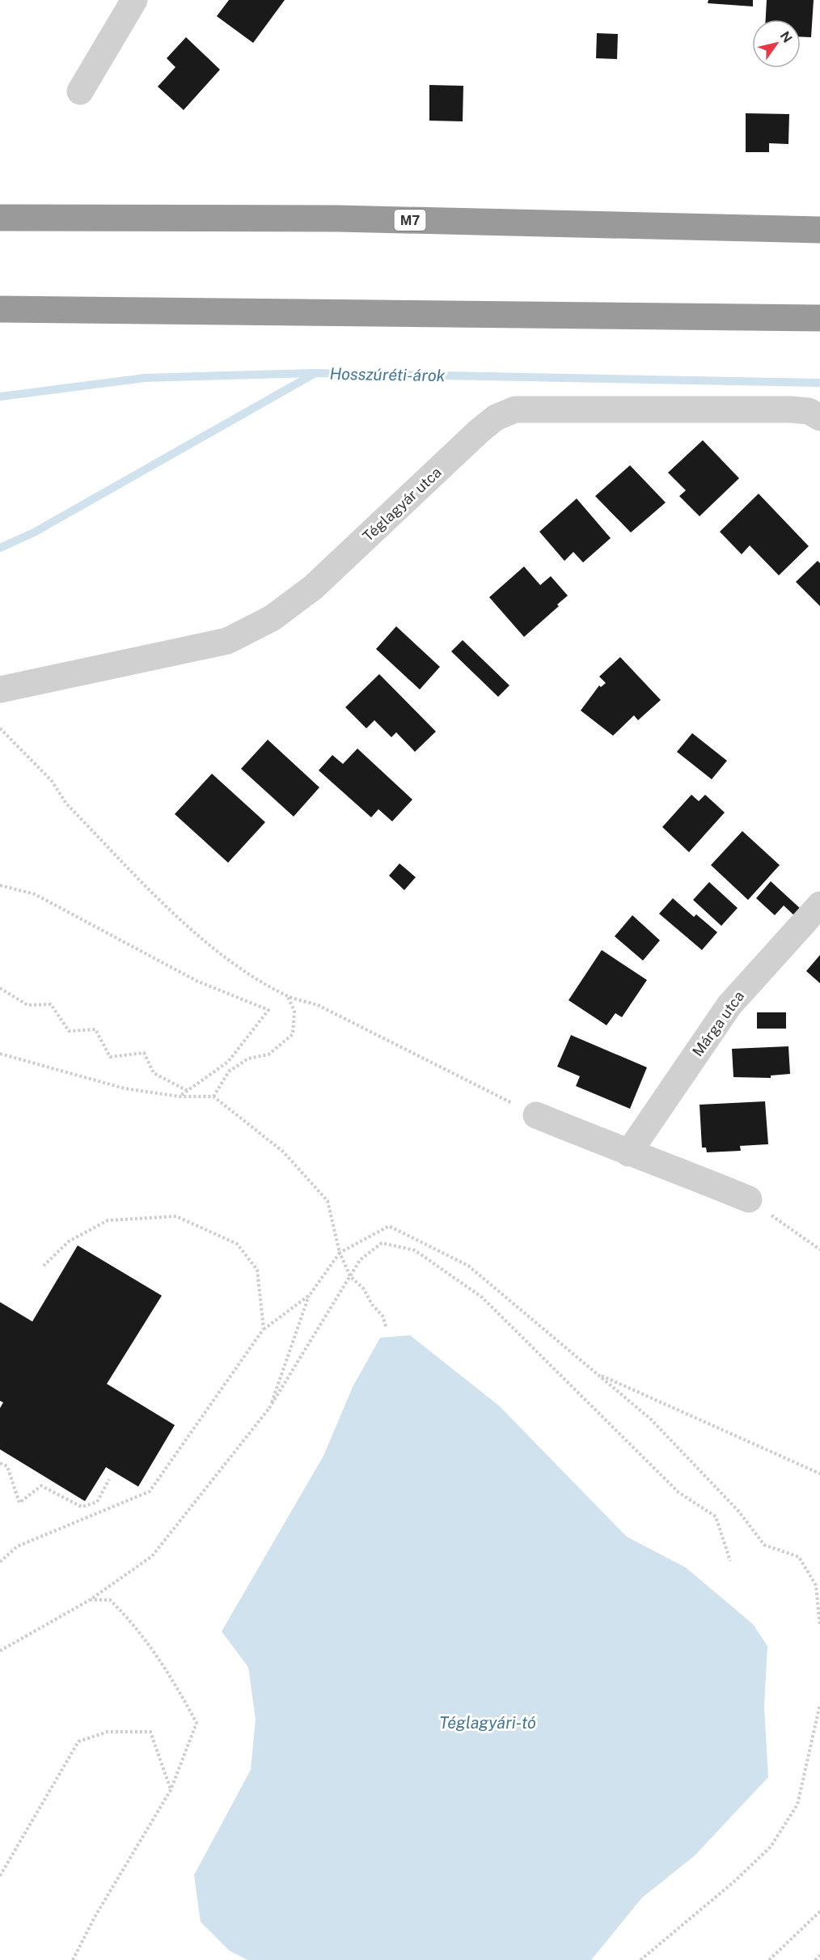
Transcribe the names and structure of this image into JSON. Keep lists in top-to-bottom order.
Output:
{
  "streets": {
    "highway": ["M7"],
    "street": ["Téglagyár utca", "Márga utca"]
  },
  "water": ["Hosszúréti-árok", "Téglagyári-tó"],
  "north": "top right"
}
